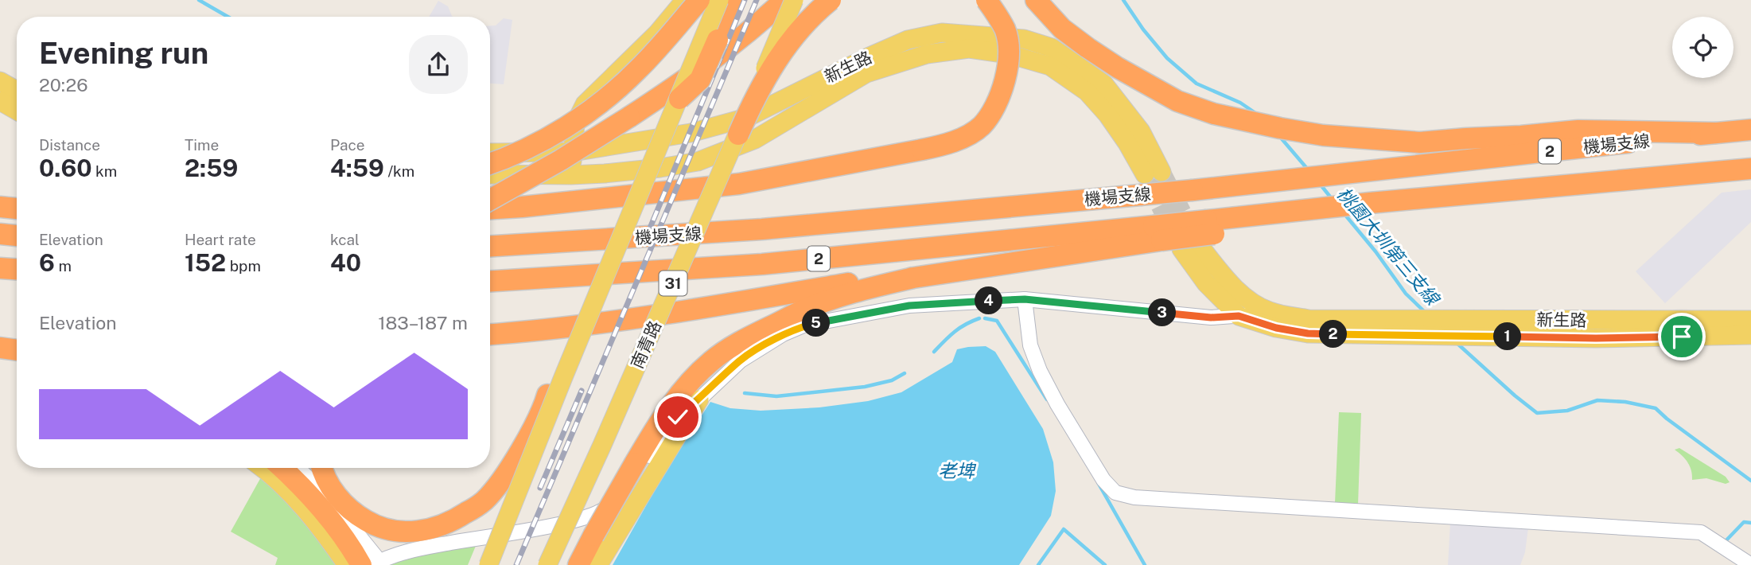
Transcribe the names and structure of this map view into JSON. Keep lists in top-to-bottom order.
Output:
{
  "streets": {
    "highway": ["機場支線", "2"],
    "main road": ["新生路", "31", "南青路"]
  },
  "crossings": [
    ["新生路", "機場支線"]
  ],
  "water": ["桃園大圳第三支線", "老埤"],
  "page": {
    "heading": ["Evening run", "20:26"],
    "stats": [
      ["Distance", "0.60 km"],
      ["Time", "2:59"],
      ["Pace", "4:59 /km"],
      ["Elevation", "6 m"],
      ["Heart rate", "152 bpm"],
      ["kcal", "40"]
    ],
    "pins": [
      "4",
      "3",
      "5",
      "2",
      "1"
    ],
    "chart": ["Elevation", "183–187 m"]
  }
}
